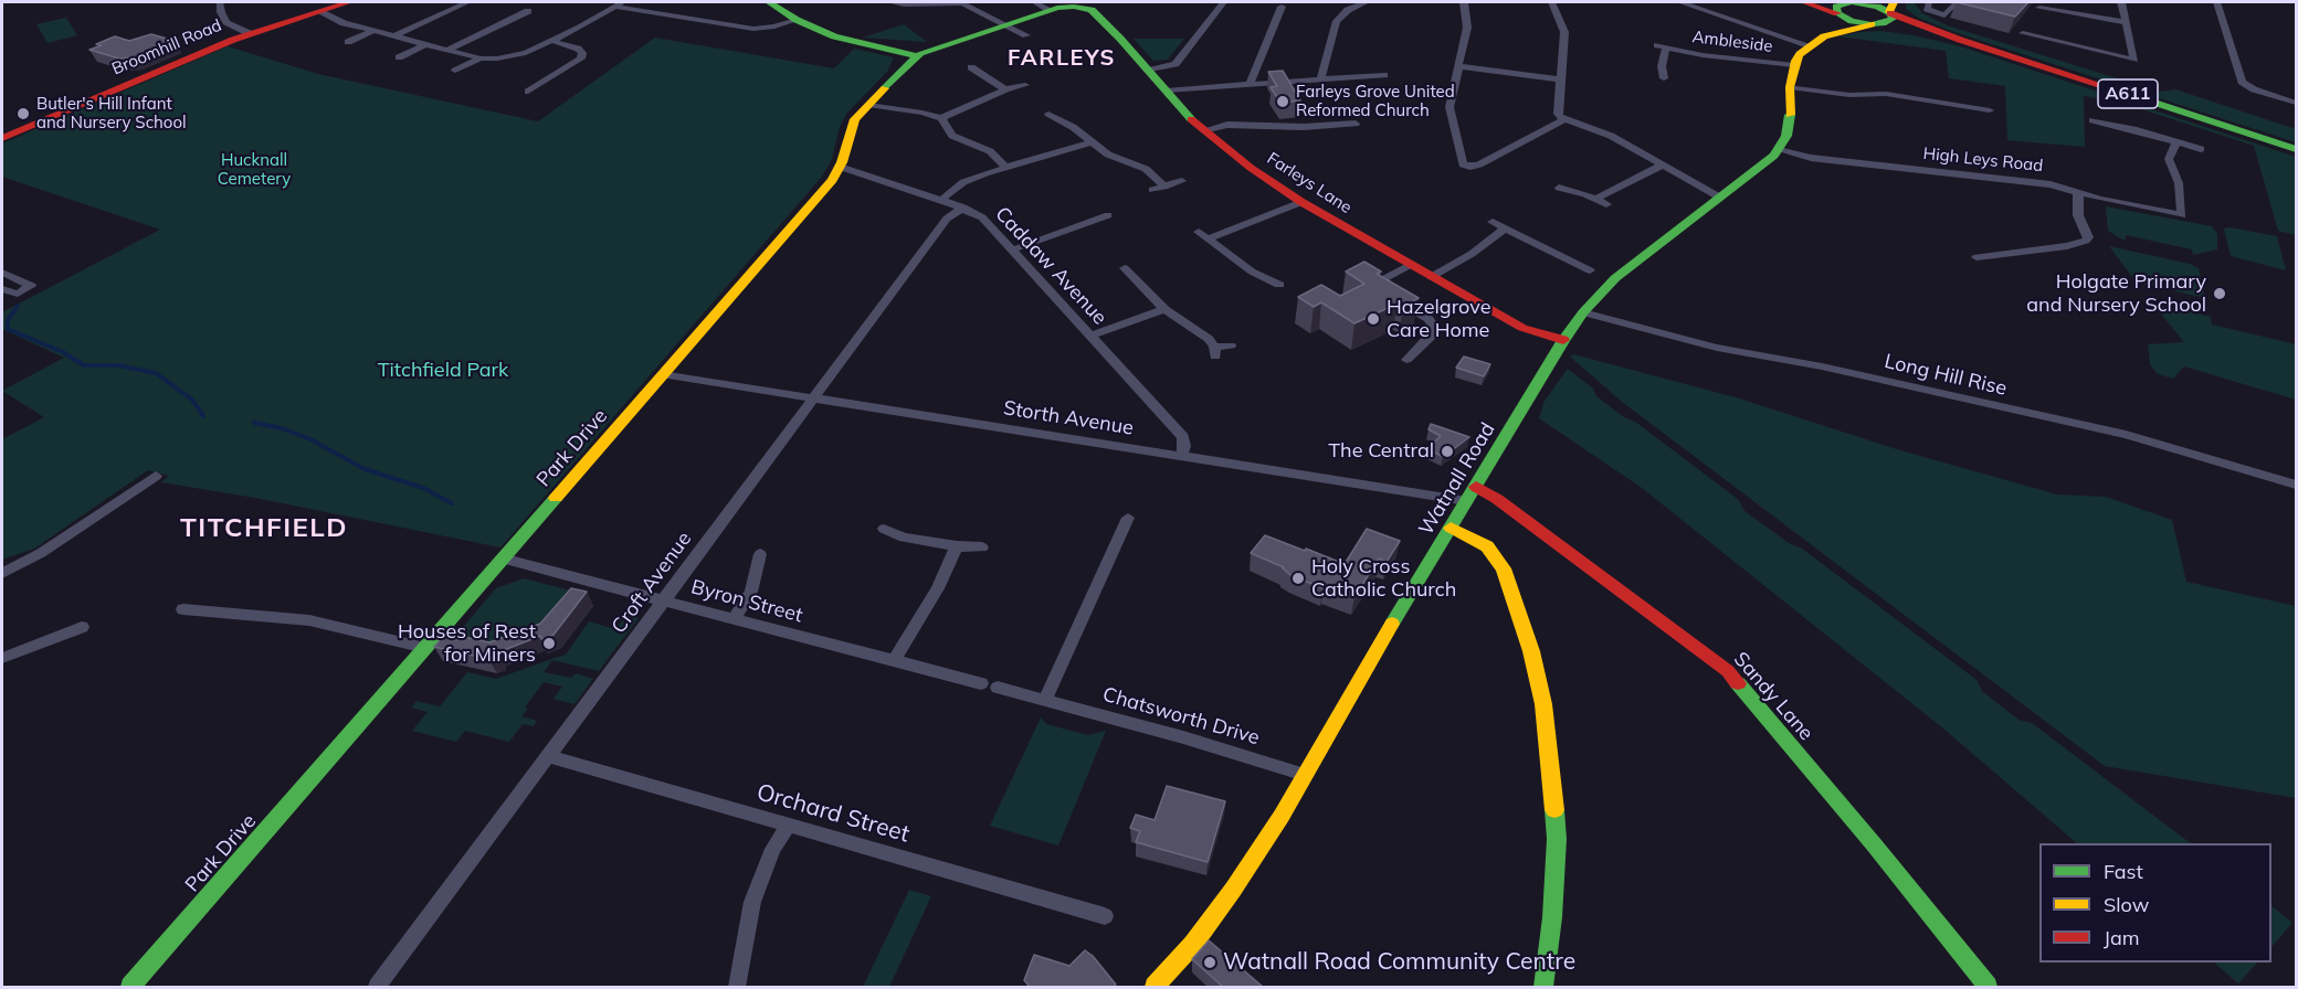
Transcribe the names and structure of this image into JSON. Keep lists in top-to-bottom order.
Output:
{
  "streets": {
    "street": [
      "Ambleside",
      "Broomhill Road",
      "A611",
      "High Leys Road",
      "Farleys Lane",
      "Caddaw Avenue",
      "Long Hill Rise",
      "Storth Avenue",
      "Park Drive",
      "Watnall Road",
      "Croft Avenue",
      "Byron Street",
      "Sandy Lane",
      "Chatsworth Drive",
      "Orchard Street"
    ]
  },
  "crossings": [
    ["Ambleside", "Watnall Road"],
    ["A611", "Watnall Road"],
    ["High Leys Road", "Watnall Road"],
    ["Farleys Lane", "Park Drive"],
    ["Farleys Lane", "Watnall Road"],
    ["Caddaw Avenue", "Storth Avenue"],
    ["Caddaw Avenue", "Park Drive"],
    ["Caddaw Avenue", "Croft Avenue"],
    ["Long Hill Rise", "Watnall Road"],
    ["Storth Avenue", "Park Drive"],
    ["Storth Avenue", "Watnall Road"],
    ["Storth Avenue", "Croft Avenue"],
    ["Park Drive", "Byron Street"],
    ["Watnall Road", "Sandy Lane"],
    ["Watnall Road", "Chatsworth Drive"],
    ["Croft Avenue", "Byron Street"],
    ["Croft Avenue", "Orchard Street"]
  ],
  "districts": ["FARLEYS", "TITCHFIELD"],
  "parks": ["Hucknall Cemetery", "Titchfield Park"],
  "places": [
    "Farleys Grove United Reformed Church",
    "Butler's Hill Infant and Nursery School",
    "Holgate Primary and Nursery School",
    "Hazelgrove Care Home",
    "The Central",
    "Holy Cross Catholic Church",
    "Houses of Rest for Miners",
    "Watnall Road Community Centre"
  ],
  "legend": ["Fast", "Slow", "Jam"]
}
